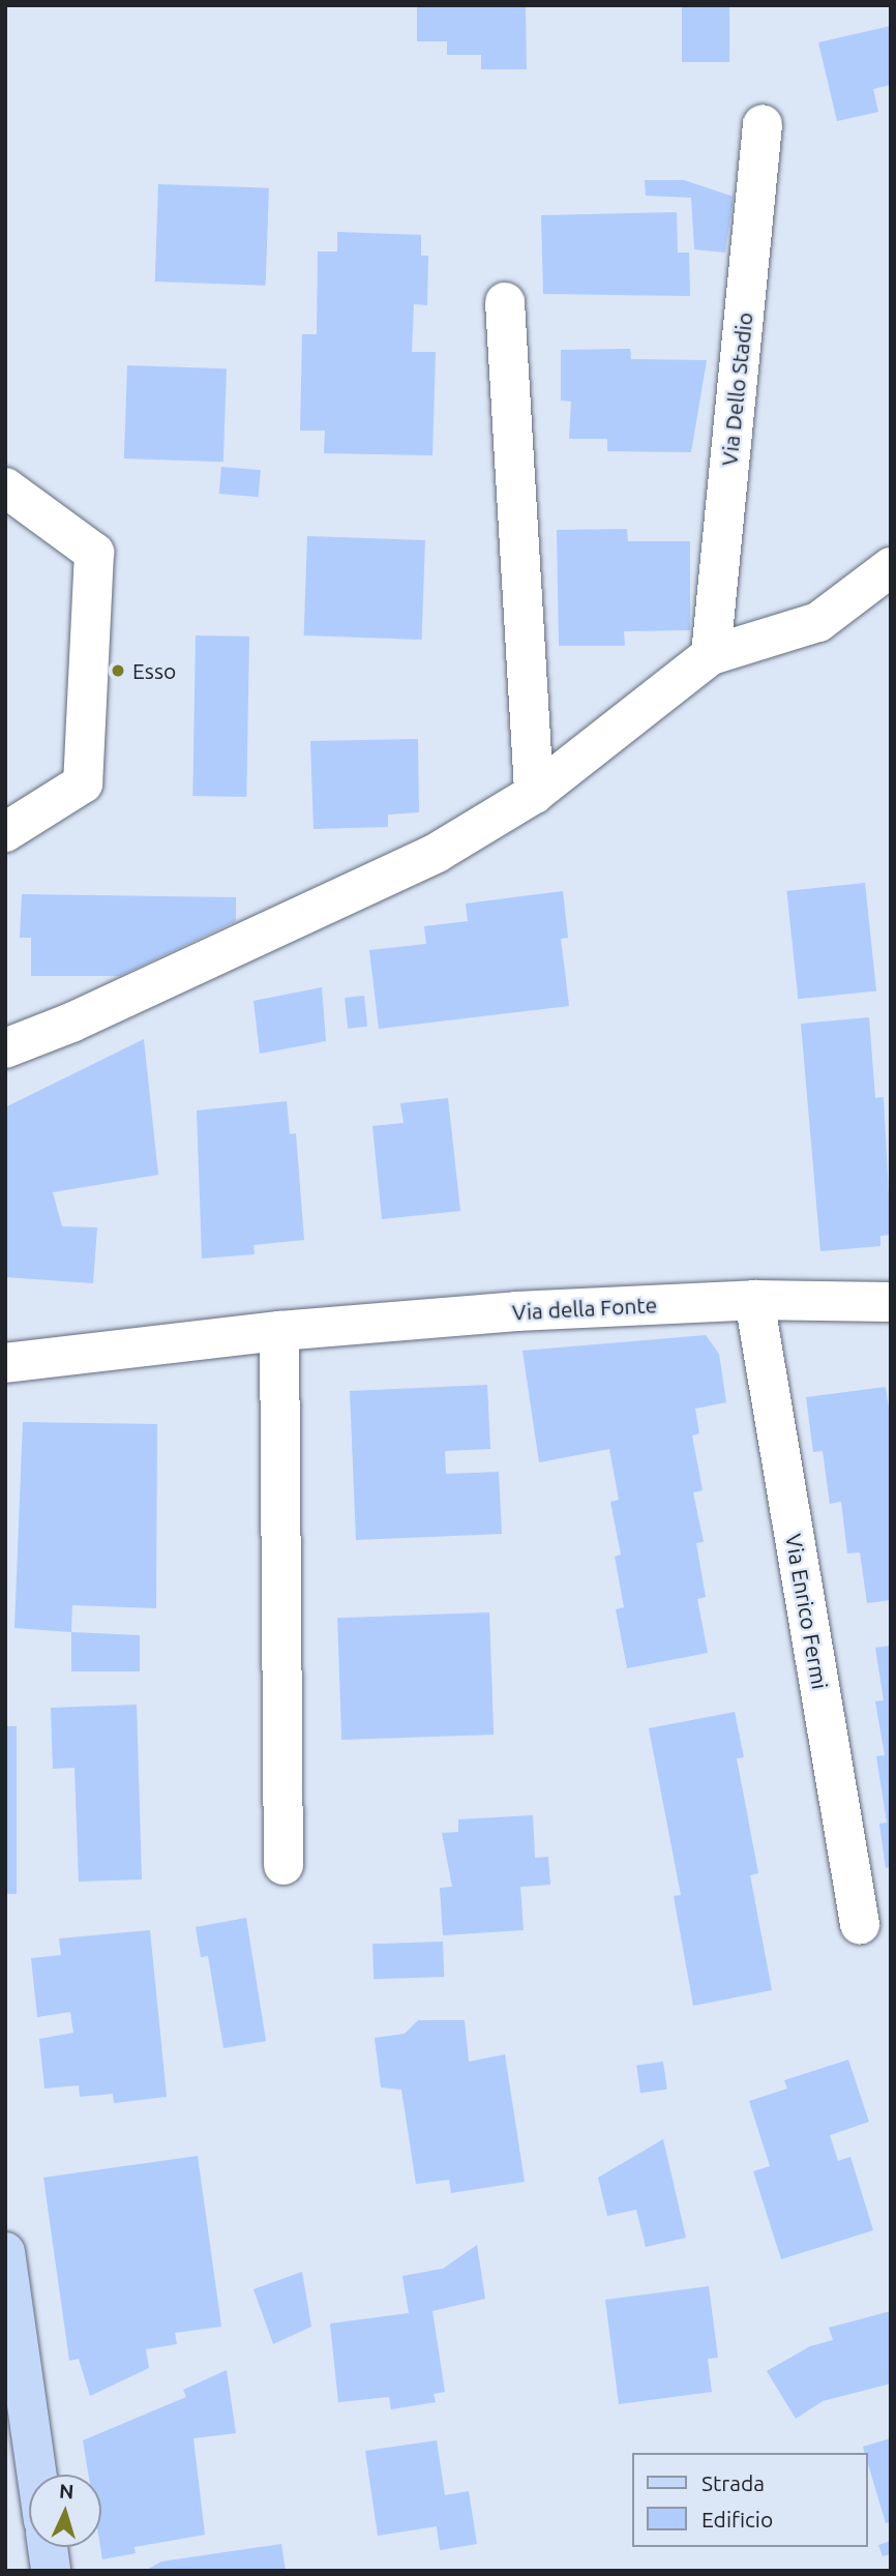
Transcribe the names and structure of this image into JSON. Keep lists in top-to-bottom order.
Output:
{
  "streets": {
    "street": ["Via Dello Stadio", "Via della Fonte", "Via Enrico Fermi"]
  },
  "crossings": [
    ["Via della Fonte", "Via Enrico Fermi"]
  ],
  "places": ["Esso"],
  "legend": ["Strada", "Edificio"],
  "north": "top"
}
